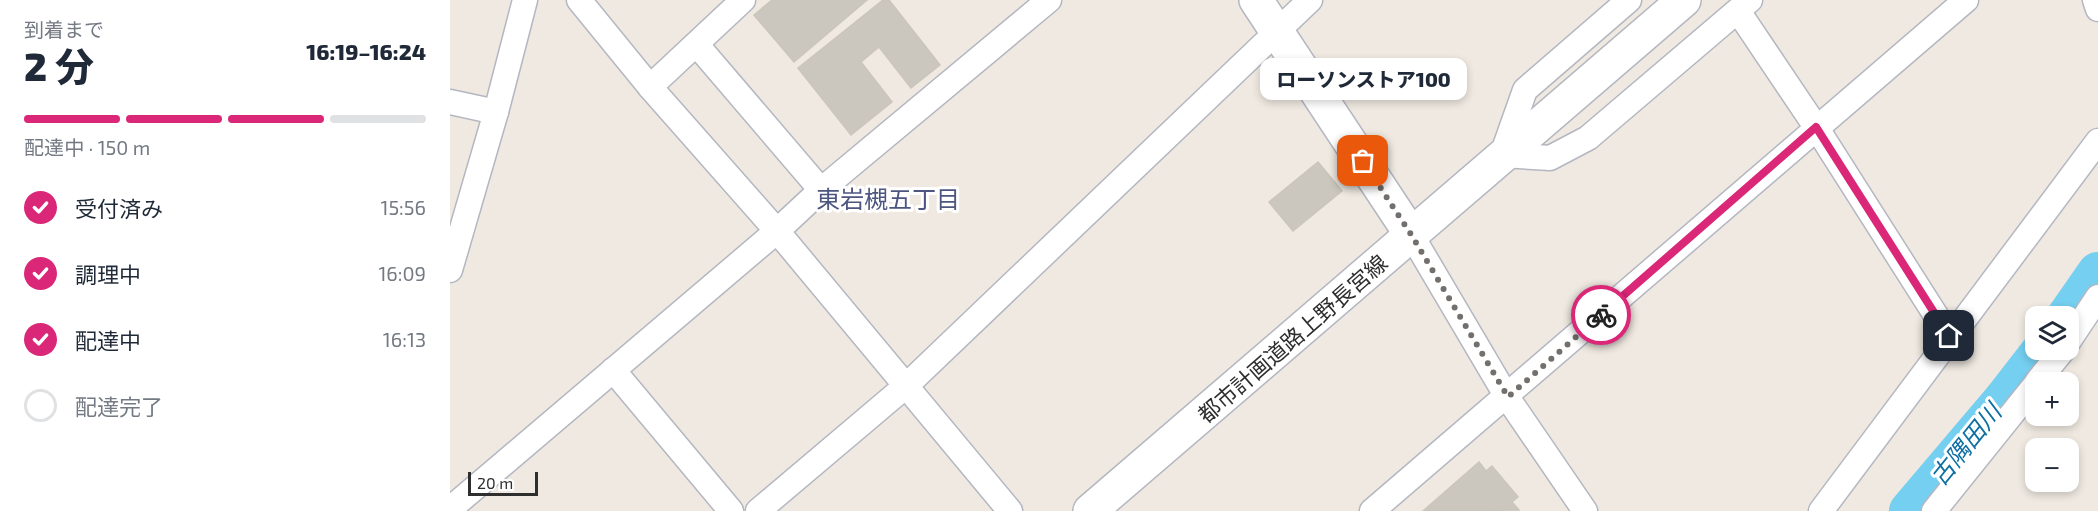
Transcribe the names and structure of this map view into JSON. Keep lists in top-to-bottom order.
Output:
{
  "streets": {
    "street": ["都市計画道路上野長宮線"]
  },
  "districts": ["東岩槻五丁目"],
  "water": ["古隅田川"],
  "places": ["ローソンストア100"],
  "scale_bar": "20 m",
  "page": {
    "heading": ["2 分", "到着まで", "16:19–16:24"],
    "bubble": "ローソンストア100",
    "bar": "配達中 · 150 m",
    "list": [
      ["受付済み", "15:56"],
      ["調理中", "16:09"],
      ["配達中", "16:13"],
      "配達完了"
    ],
    "map_buttons": ["+", "−"],
    "scale": "20 m"
  }
}
